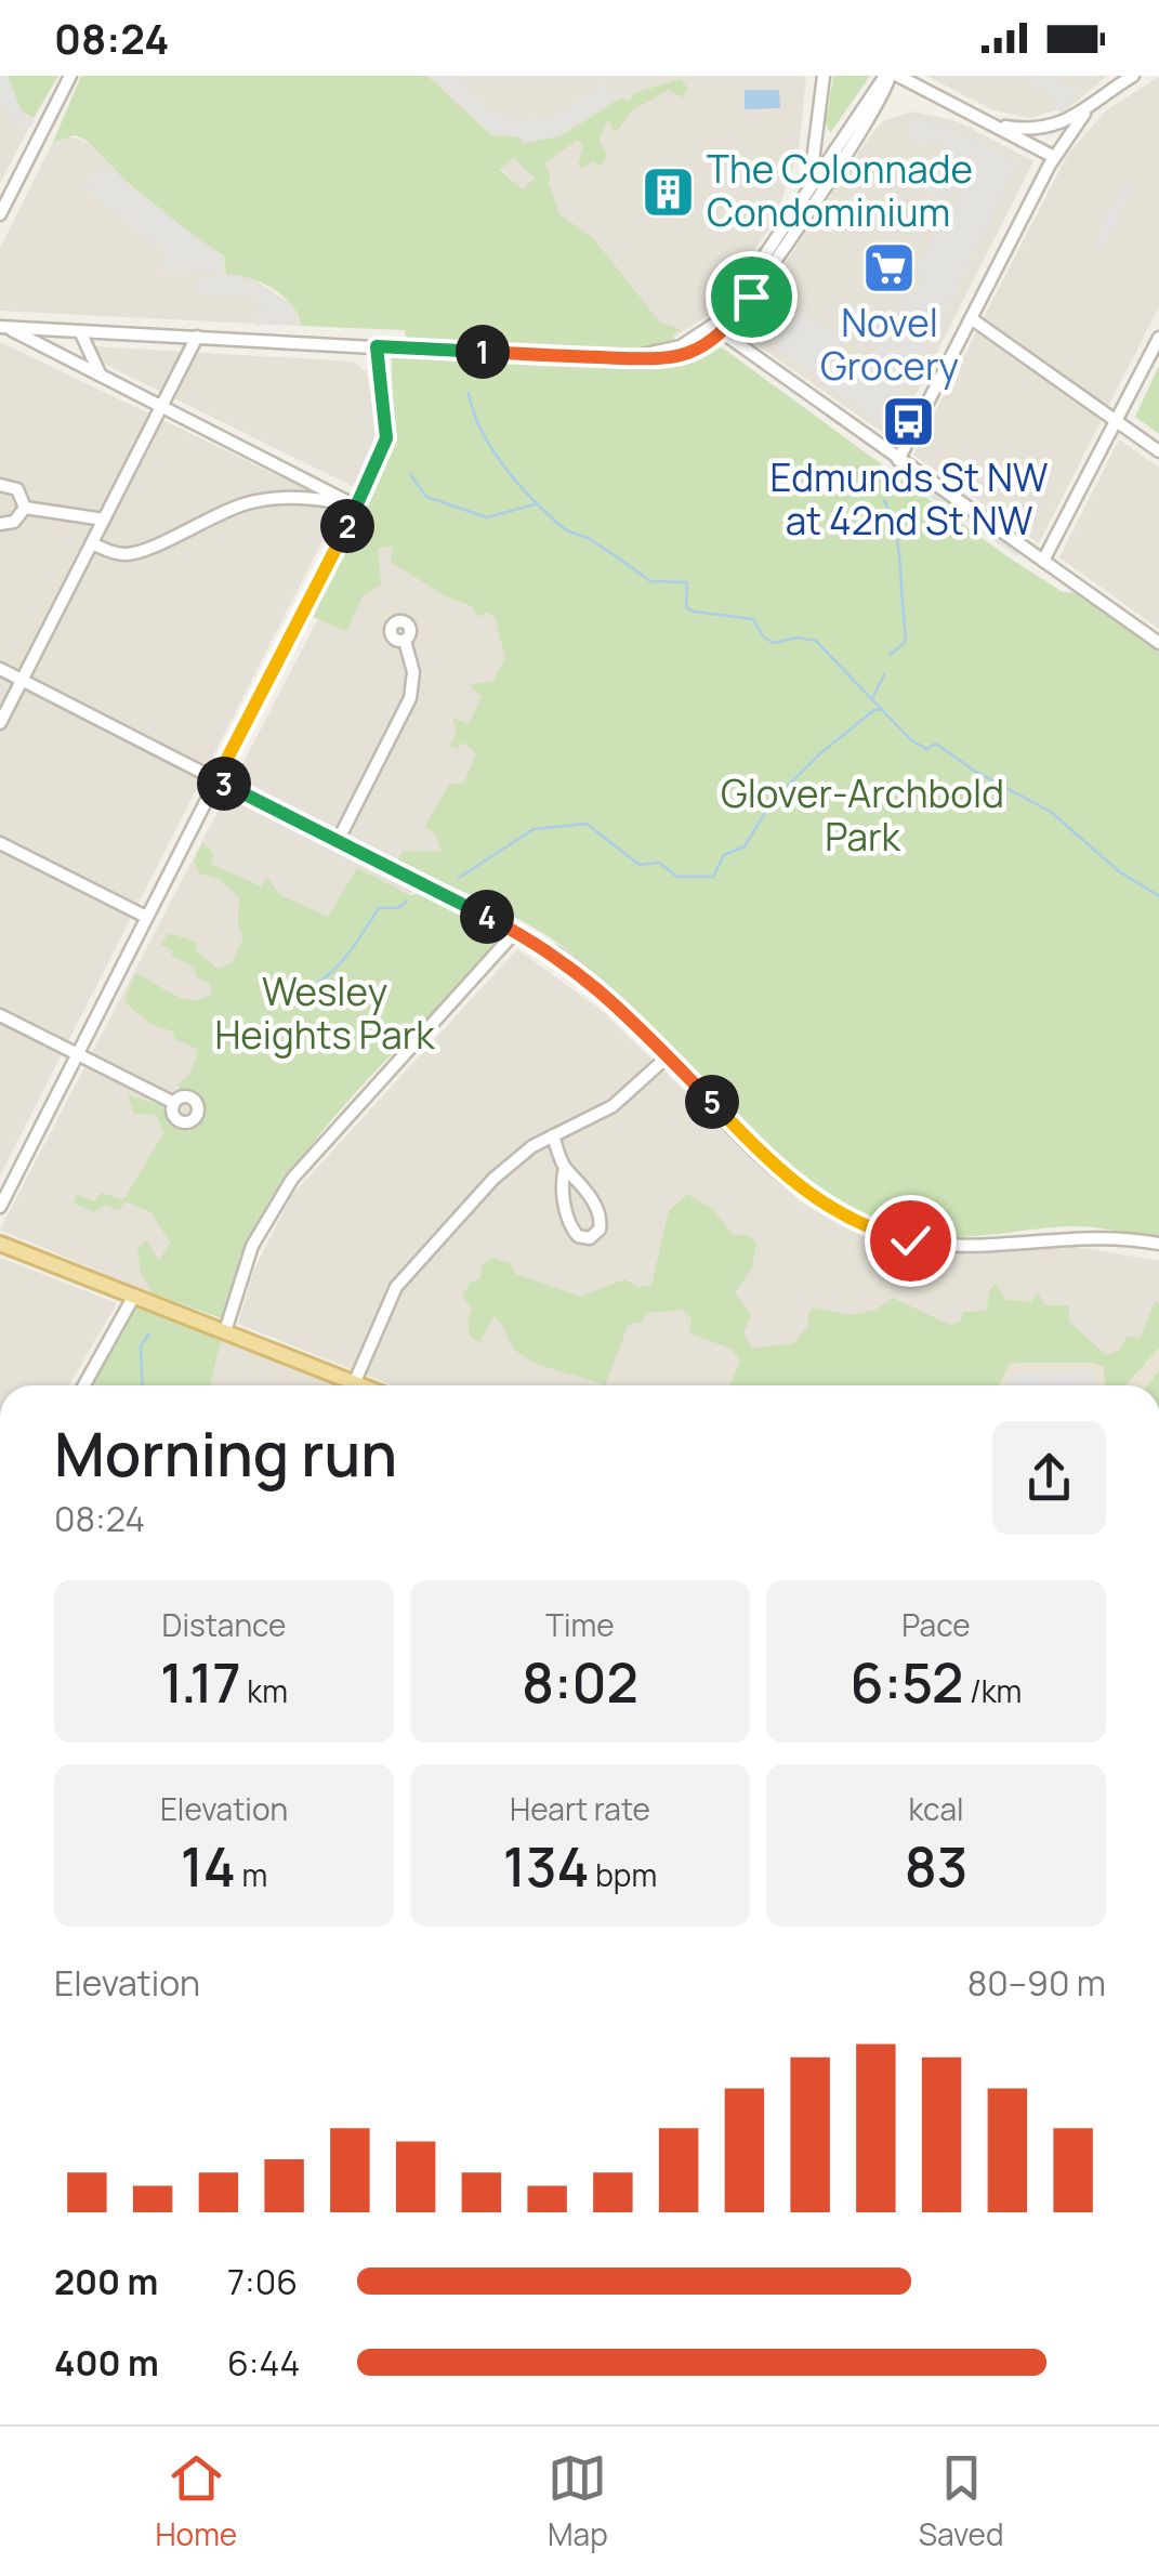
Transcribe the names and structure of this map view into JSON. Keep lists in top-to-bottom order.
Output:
{
  "parks": ["Glover-Archbold Park", "Wesley Heights Park"],
  "places": {
    "building": ["The Colonnade Condominium"],
    "supermarket": ["Novel Grocery"],
    "bus stop": ["Edmunds St NW at 42nd St NW"]
  },
  "page": {
    "status": "08:24",
    "pins": [
      "1",
      "2",
      "3",
      "4",
      "5"
    ],
    "heading": ["Morning run", "08:24"],
    "stats": [
      ["Distance", "1.17 km"],
      ["Time", "8:02"],
      ["Pace", "6:52 /km"],
      ["Elevation", "14 m"],
      ["Heart rate", "134 bpm"],
      ["kcal", "83"]
    ],
    "chart": ["Elevation", "80–90 m"],
    "list": [
      {
        "name": "200 m",
        "note": "7:06"
      },
      {
        "name": "400 m",
        "note": "6:44"
      }
    ],
    "tabs": ["Home", "Map", "Saved"]
  }
}
